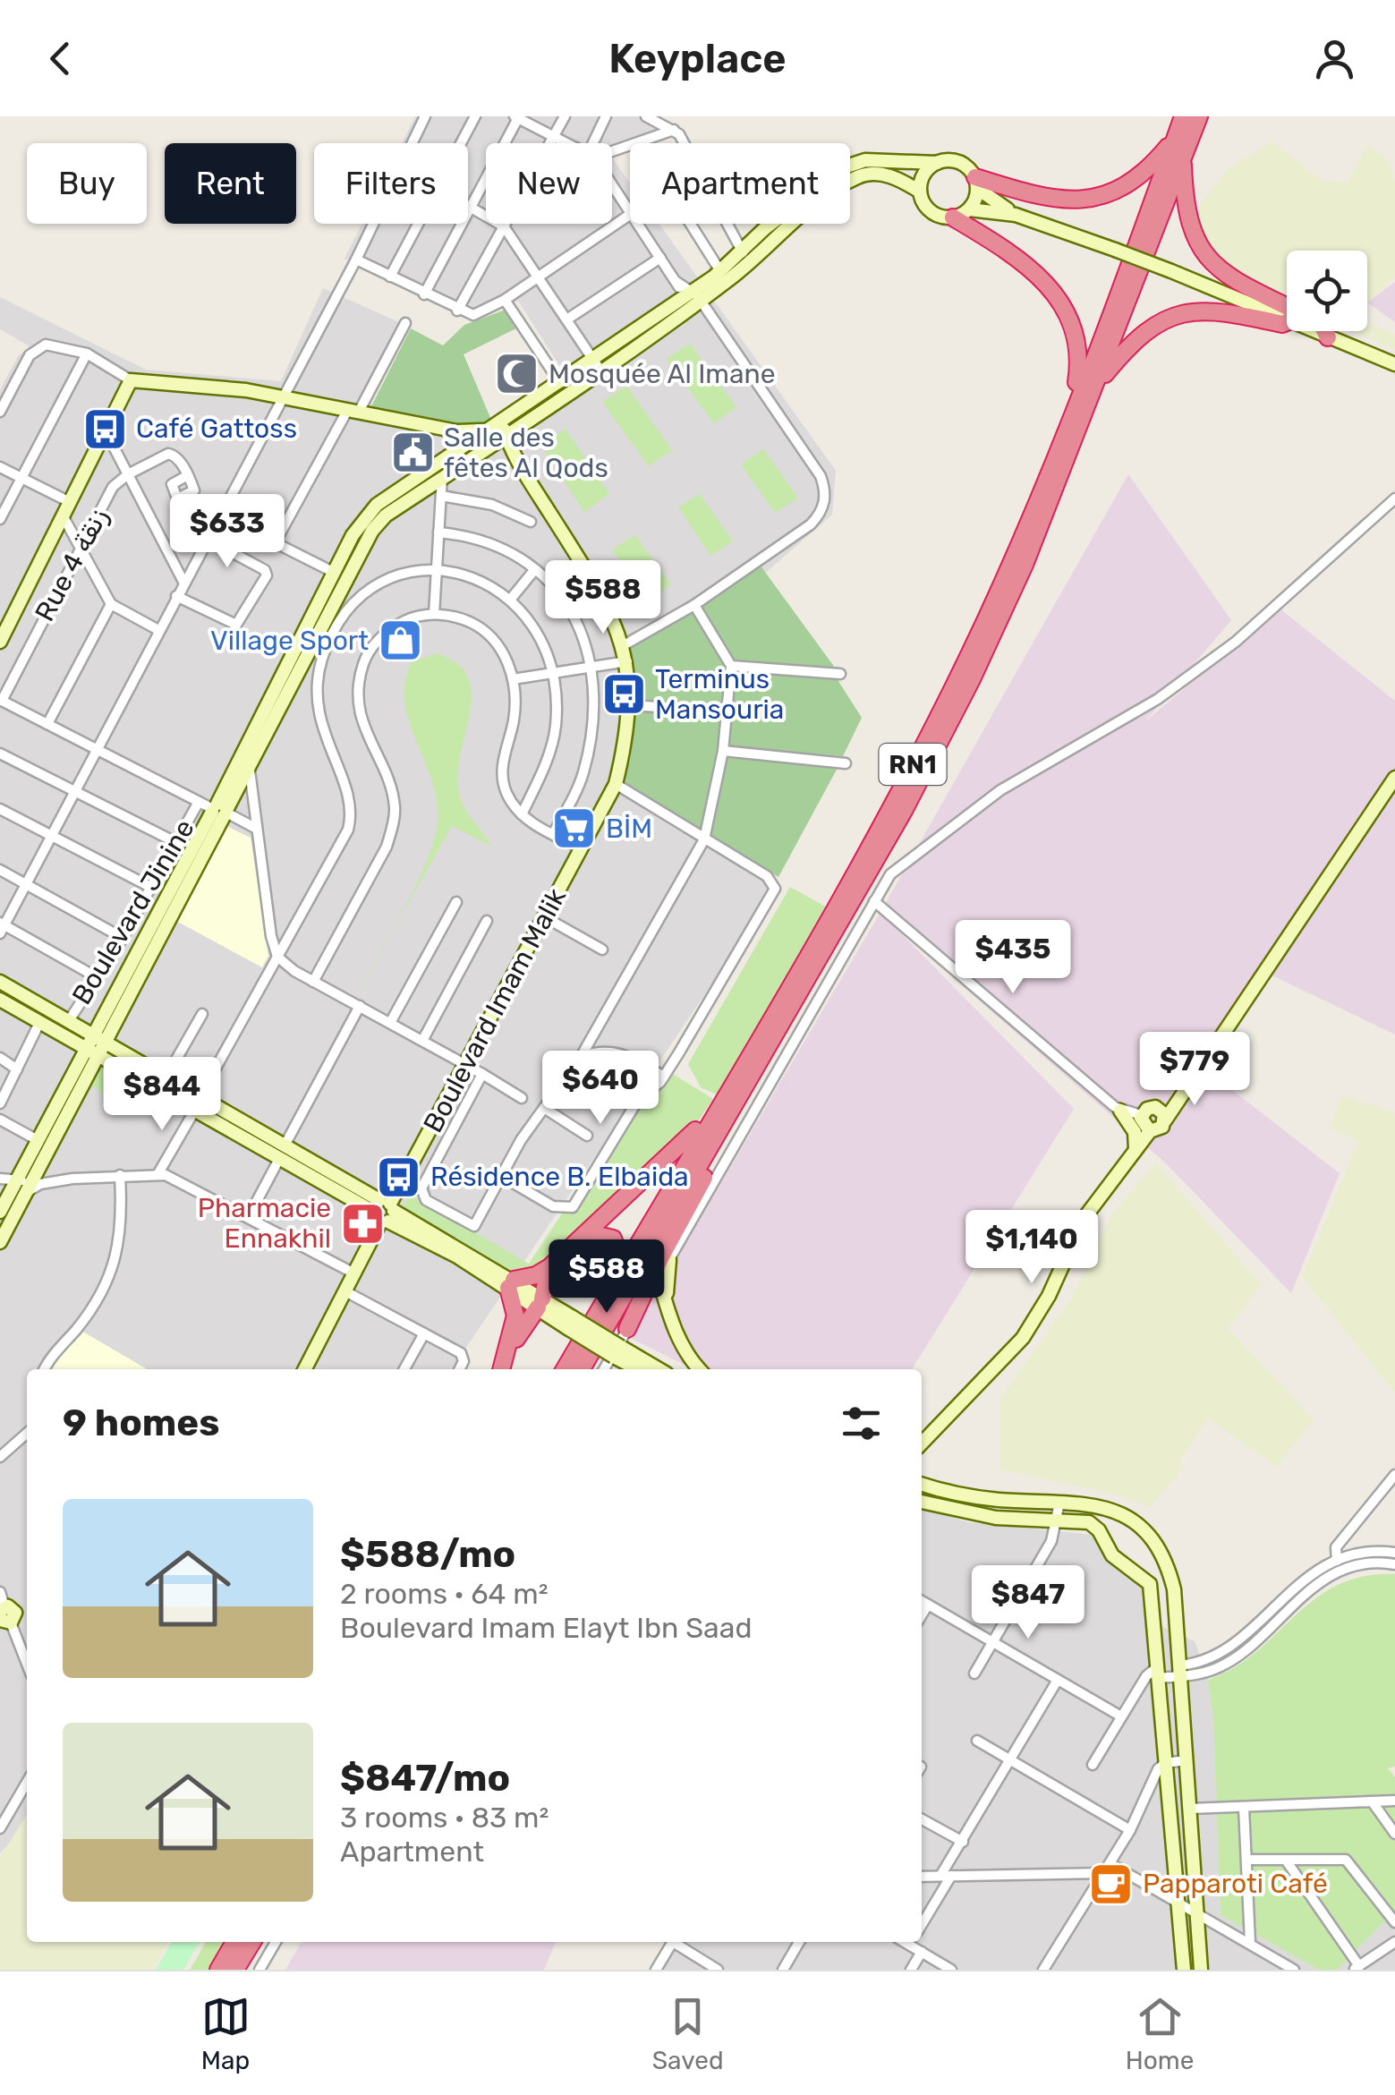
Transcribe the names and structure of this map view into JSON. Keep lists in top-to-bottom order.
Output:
{
  "streets": {
    "highway": ["RN1"],
    "street": ["Rue 4 زنقة", "Boulevard Jinine", "Boulevard Imam Malik"]
  },
  "places": {
    "mosque": ["Mosquée Al Imane"],
    "bus stop": ["Café Gattoss", "Terminus Mansouria", "Résidence B. Elbaida"],
    "public building": ["Salle des fêtes Al Qods"],
    "shop": ["Village Sport"],
    "supermarket": ["BİM"],
    "pharmacy": ["Pharmacie Ennakhil"],
    "cafe": ["Papparoti Café"]
  },
  "page": {
    "header": "Keyplace",
    "chip": [
      "Buy",
      "Rent",
      "Filters",
      "New",
      "Apartment"
    ],
    "price": [
      "$633",
      "$588",
      "$435",
      "$779",
      "$640",
      "$844",
      "$1,140",
      "$588",
      "$847"
    ],
    "heading": "9 homes",
    "list": [
      {
        "name": "$588/mo",
        "note": "2 rooms · 64 m² · Boulevard Imam Elayt Ibn Saad"
      },
      {
        "name": "$847/mo",
        "note": "3 rooms · 83 m² · Apartment"
      }
    ],
    "tabs": ["Map", "Saved", "Home"]
  }
}
